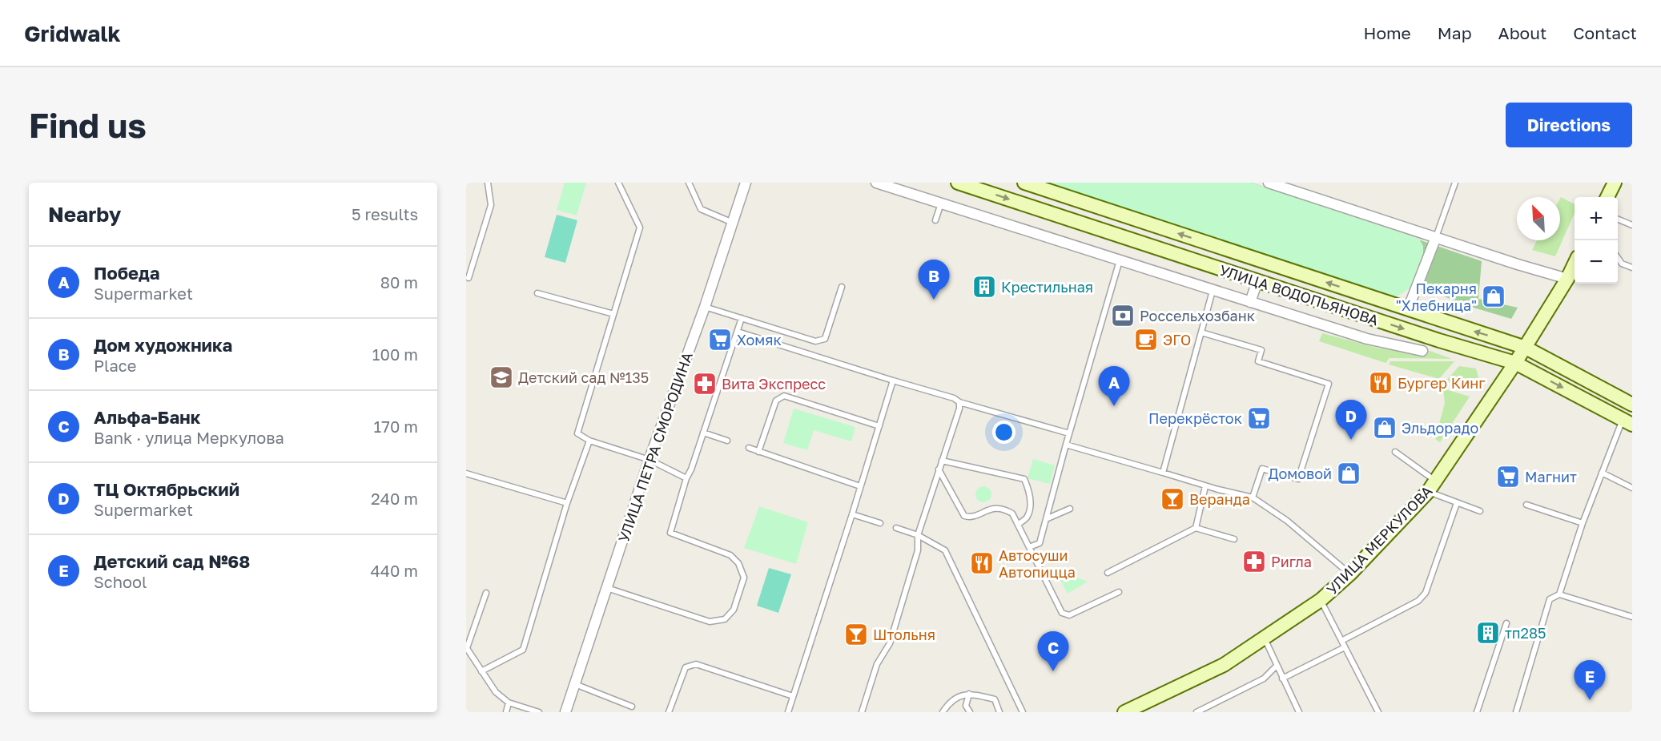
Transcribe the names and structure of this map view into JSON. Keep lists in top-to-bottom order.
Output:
{
  "streets": {
    "main road": ["УЛИЦА ВОДОПЬЯНОВА", "УЛИЦА МЕРКУЛОВА"],
    "street": ["УЛИЦА ПЕТРА СМОРОДИНА"]
  },
  "crossings": [
    ["УЛИЦА ВОДОПЬЯНОВА", "УЛИЦА МЕРКУЛОВА"]
  ],
  "places": {
    "building": ["Крестильная", "тп285"],
    "shop": ["Пекарня \"Хлебница\"", "Эльдорадо", "Домовой"],
    "bank": ["Россельхозбанк"],
    "supermarket": ["Хомяк", "Перекрёсток", "Магнит"],
    "cafe": ["ЭГО"],
    "school or university": ["Детский сад №135"],
    "restaurant": ["Бургер Кинг", "Автосуши Автопицца"],
    "pharmacy": ["Вита Экспресс", "Ригла"],
    "bar": ["Веранда", "Штольня"]
  },
  "north": "top left",
  "page": {
    "header": "Gridwalk",
    "nav": [
      "Home",
      "Map",
      "About",
      "Contact"
    ],
    "buttons": "Directions",
    "title": "Find us",
    "heading": ["Nearby", "5 results"],
    "map_buttons": ["+", "−"],
    "list": [
      {
        "mark": "A",
        "name": "Победа",
        "note": "Supermarket",
        "value": "80 m"
      },
      {
        "mark": "B",
        "name": "Дом художника",
        "note": "Place",
        "value": "100 m"
      },
      {
        "mark": "C",
        "name": "Альфа-Банк",
        "note": "Bank · улица Меркулова",
        "value": "170 m"
      },
      {
        "mark": "D",
        "name": "ТЦ Октябрьский",
        "note": "Supermarket",
        "value": "240 m"
      },
      {
        "mark": "E",
        "name": "Детский сад №68",
        "note": "School",
        "value": "440 m"
      }
    ],
    "pins": [
      "B",
      "A",
      "D",
      "C",
      "E"
    ]
  }
}
